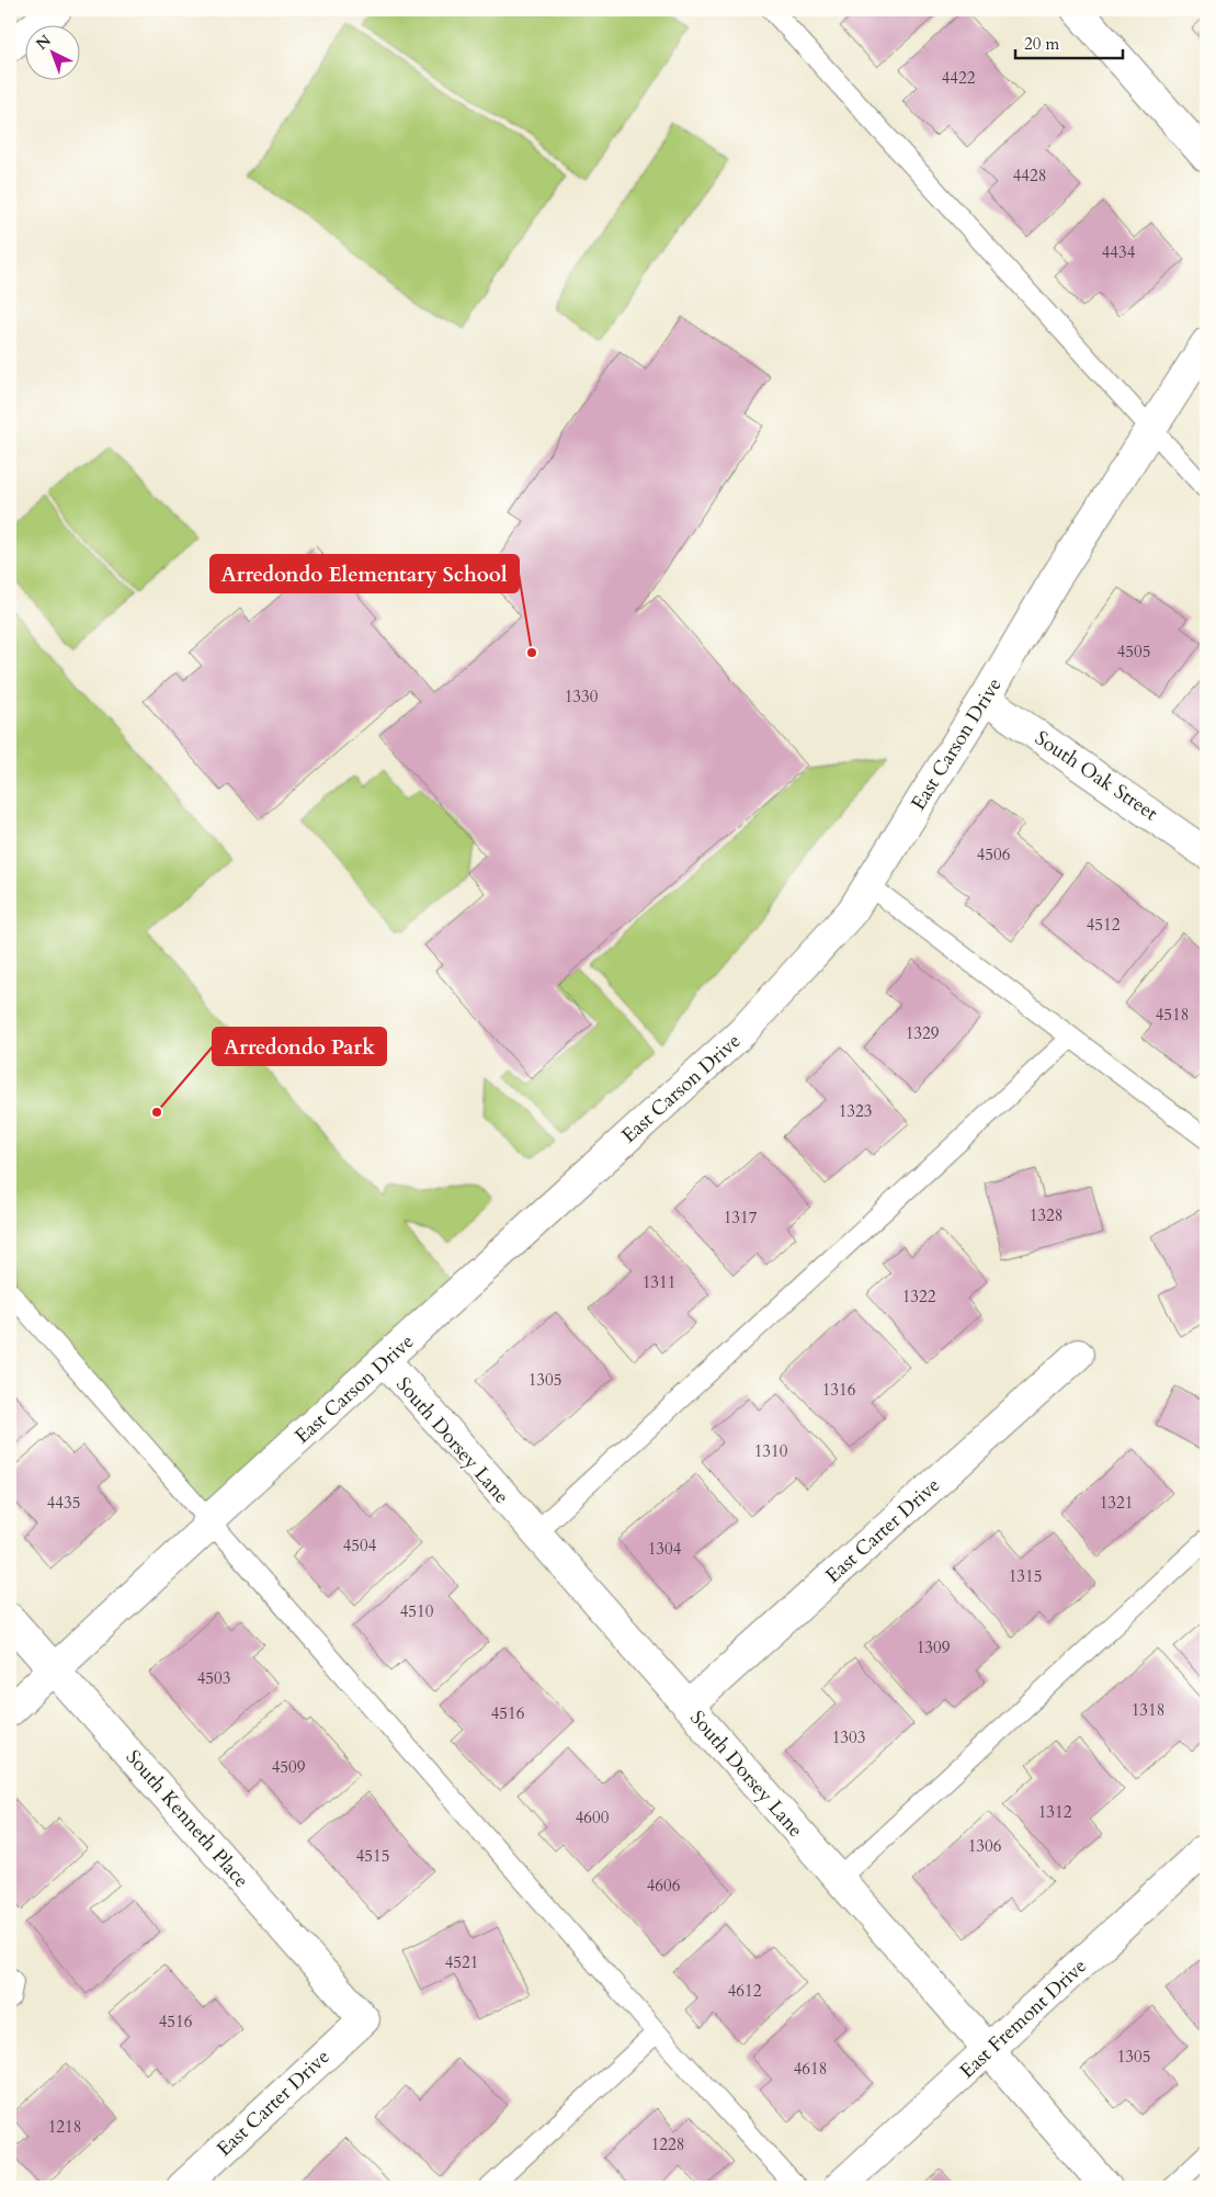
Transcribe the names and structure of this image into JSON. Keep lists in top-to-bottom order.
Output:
{
  "streets": {
    "main road": [
      "East Carson Drive",
      "South Oak Street",
      "South Dorsey Lane",
      "East Carter Drive",
      "South Kenneth Place",
      "East Fremont Drive"
    ]
  },
  "crossings": [
    ["East Carson Drive", "South Oak Street"],
    ["East Carson Drive", "South Dorsey Lane"],
    ["East Carson Drive", "South Kenneth Place"],
    ["South Dorsey Lane", "East Carter Drive"],
    ["South Dorsey Lane", "East Fremont Drive"],
    ["East Carter Drive", "South Kenneth Place"]
  ],
  "places": ["Arredondo Elementary School", "Arredondo Park"],
  "house_numbers": [
    "4422",
    "4428",
    "4434",
    "4505",
    "1330",
    "4506",
    "4512",
    "4518",
    "1329",
    "1323",
    "1328",
    "1317",
    "1311",
    "1322",
    "1305",
    "1316",
    "1310",
    "4435",
    "1321",
    "4504",
    "1304",
    "1315",
    "4510",
    "1309",
    "4503",
    "1318",
    "4516",
    "1303",
    "4509",
    "1312",
    "4600",
    "1306",
    "4515",
    "4606",
    "4521",
    "4612",
    "4516",
    "1305",
    "4618",
    "1218",
    "1228"
  ],
  "scale_bar": "20 m",
  "north": "top left"
}
